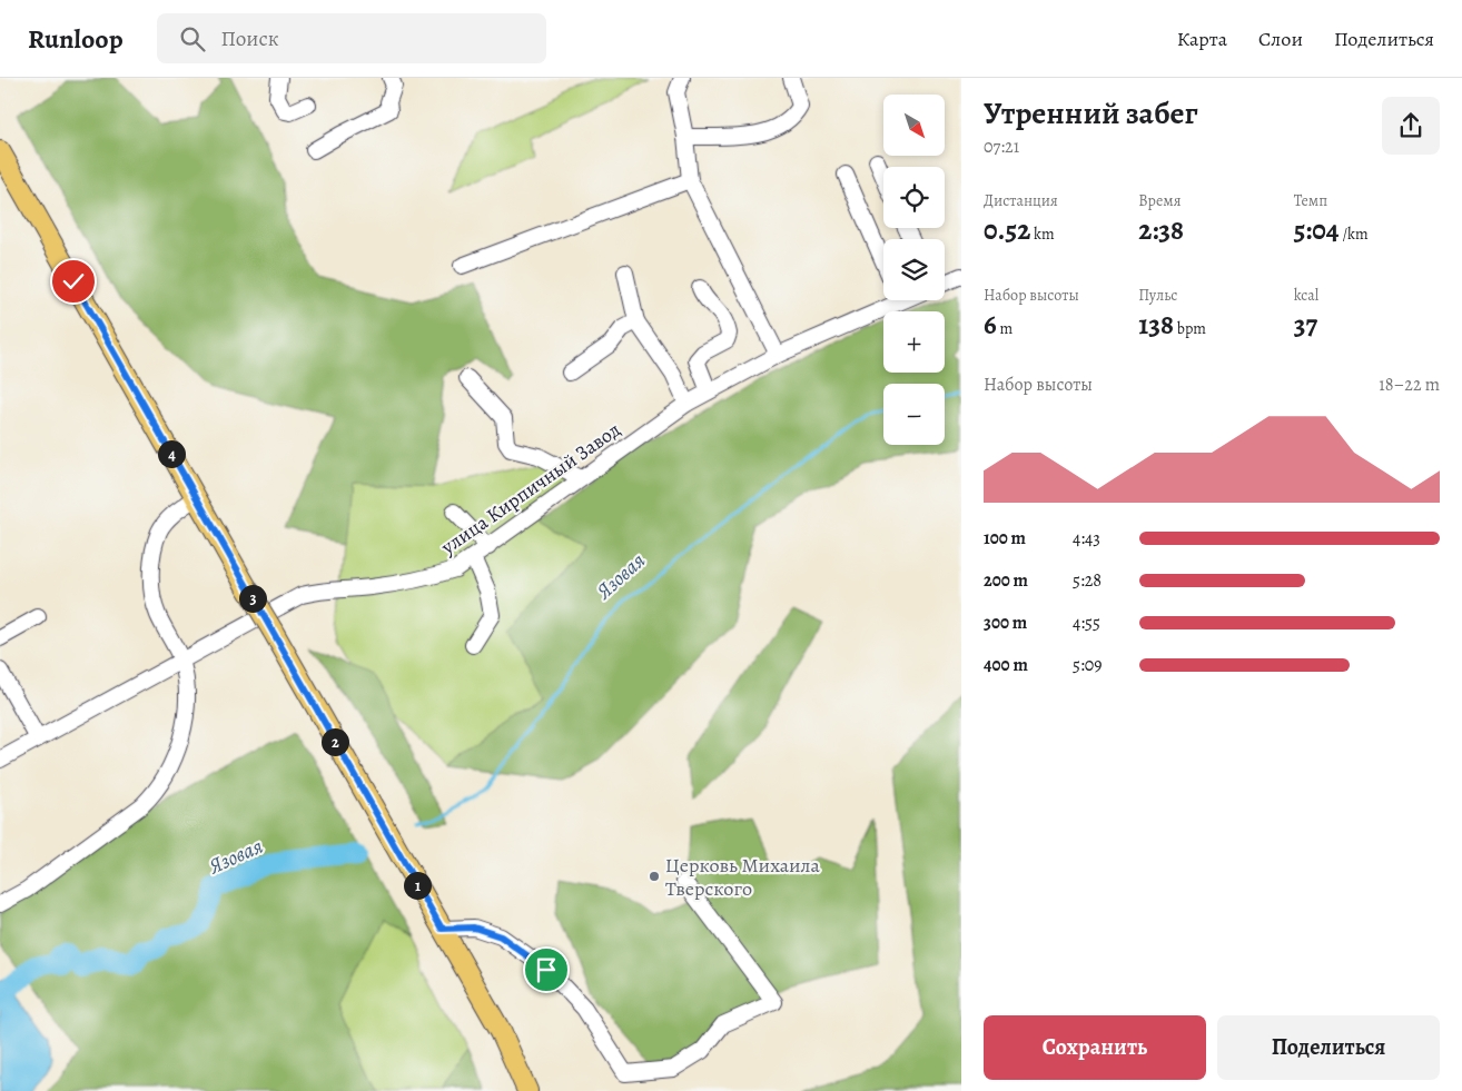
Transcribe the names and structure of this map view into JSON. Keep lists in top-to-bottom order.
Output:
{
  "streets": {
    "street": ["улица Кирпичный Завод"]
  },
  "water": ["Язовая"],
  "places": ["Церковь Михаила Тверского"],
  "north": "bottom right",
  "page": {
    "header": "Runloop",
    "search": "Поиск",
    "nav": ["Карта", "Слои", "Поделиться"],
    "heading": ["Утренний забег", "07:21"],
    "map_buttons": ["+", "−"],
    "stats": [
      ["Дистанция", "0.52 km"],
      ["Время", "2:38"],
      ["Темп", "5:04 /km"],
      ["Набор высоты", "6 m"],
      ["Пульс", "138 bpm"],
      ["kcal", "37"]
    ],
    "chart": ["Набор высоты", "18–22 m"],
    "pins": [
      "4",
      "3",
      "2",
      "1"
    ],
    "list": [
      {
        "name": "100 m",
        "note": "4:43"
      },
      {
        "name": "200 m",
        "note": "5:28"
      },
      {
        "name": "300 m",
        "note": "4:55"
      },
      {
        "name": "400 m",
        "note": "5:09"
      }
    ],
    "buttons": ["Сохранить", "Поделиться"]
  }
}
